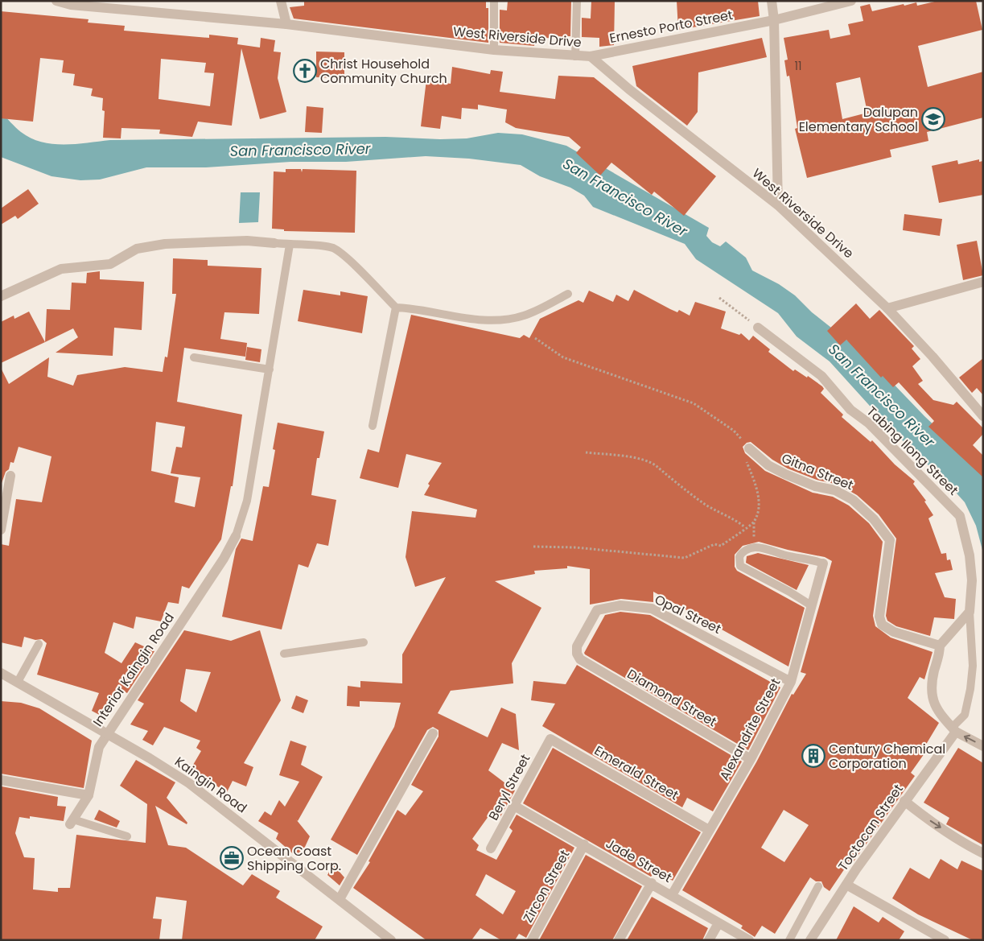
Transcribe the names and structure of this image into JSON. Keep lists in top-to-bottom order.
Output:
{
  "streets": {
    "street": [
      "Ernesto Porto Street",
      "West Riverside Drive",
      "Tabing Ilong Street",
      "Gitna Street",
      "Opal Street",
      "Interior Kaingin Road",
      "Diamond Street",
      "Alexandrite Street",
      "Emerald Street",
      "Kaingin Road",
      "Beryl Street",
      "Toctocan Street",
      "Jade Street",
      "Zircon Street"
    ]
  },
  "crossings": [
    ["Ernesto Porto Street", "West Riverside Drive"],
    ["Opal Street", "Diamond Street"],
    ["Opal Street", "Alexandrite Street"],
    ["Interior Kaingin Road", "Kaingin Road"],
    ["Diamond Street", "Alexandrite Street"],
    ["Alexandrite Street", "Emerald Street"],
    ["Alexandrite Street", "Jade Street"],
    ["Emerald Street", "Beryl Street"],
    ["Beryl Street", "Jade Street"],
    ["Jade Street", "Zircon Street"]
  ],
  "water": ["San Francisco River"],
  "places": {
    "church": ["Christ Household Community Church"],
    "school or university": ["Dalupan Elementary School"],
    "building": ["Century Chemical Corporation"],
    "office": ["Ocean Coast Shipping Corp."]
  },
  "house_numbers": ["11"]
}
